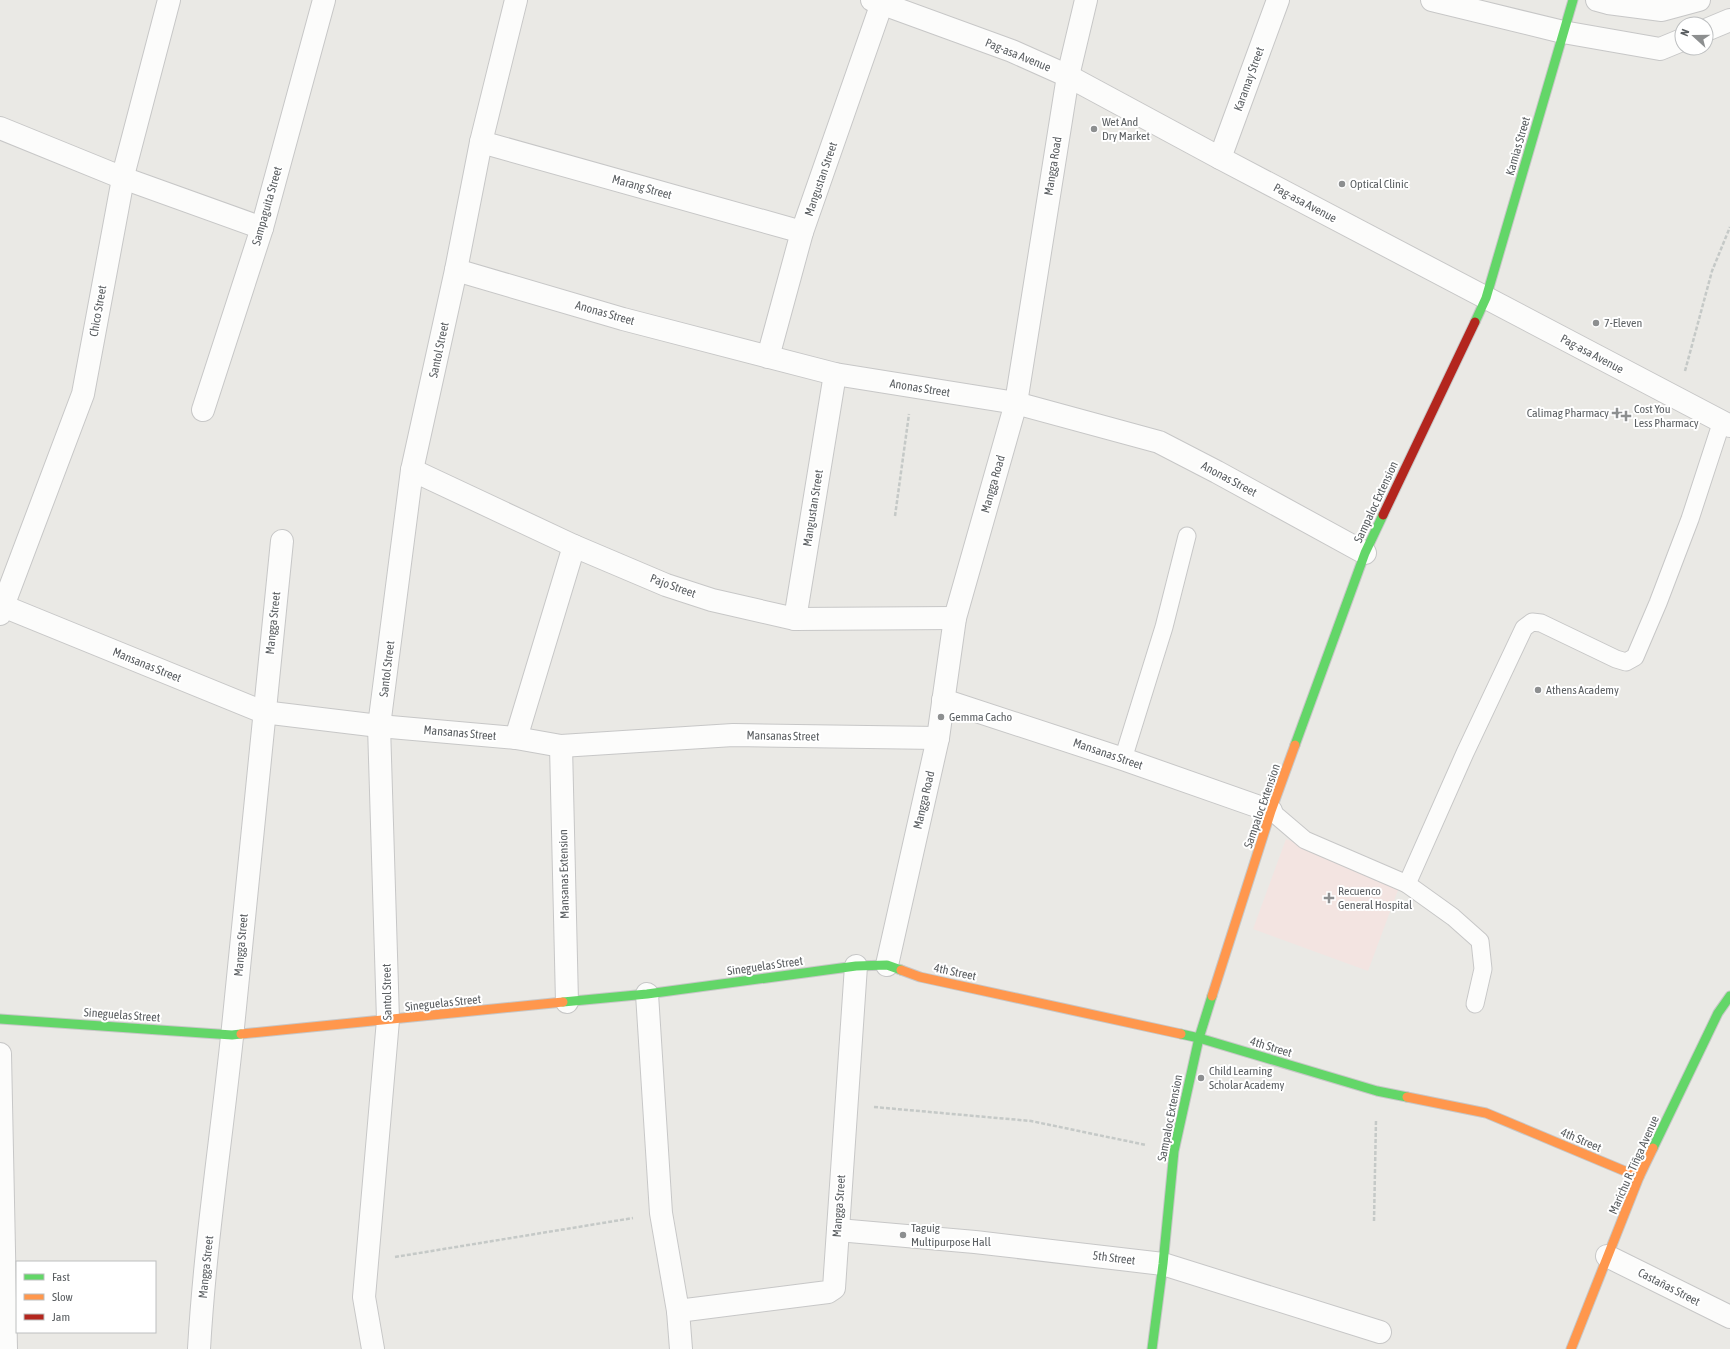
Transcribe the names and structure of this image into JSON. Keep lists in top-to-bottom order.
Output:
{
  "streets": {
    "street": [
      "Pag-asa Avenue",
      "Karamay Street",
      "Kamias Street",
      "Mangga Road",
      "Mangustan Street",
      "Marang Street",
      "Sampaguita Street",
      "Chico Street",
      "Anonas Street",
      "Santol Street",
      "Sampaloc Extension",
      "Pajo Street",
      "Mangga Street",
      "Mansanas Street",
      "Mansanas Extension",
      "Sineguelas Street",
      "4th Street",
      "Marichu R. Tiñga Avenue",
      "5th Street",
      "Castañas Street"
    ]
  },
  "crossings": [
    ["Pag-asa Avenue", "Karamay Street"],
    ["Pag-asa Avenue", "Kamias Street"],
    ["Pag-asa Avenue", "Mangga Road"],
    ["Pag-asa Avenue", "Mangustan Street"],
    ["Pag-asa Avenue", "Sampaloc Extension"],
    ["Kamias Street", "Sampaloc Extension"],
    ["Mangga Road", "Anonas Street"],
    ["Mangga Road", "Pajo Street"],
    ["Mangga Road", "Mansanas Street"],
    ["Mangga Road", "Sineguelas Street"],
    ["Mangga Road", "4th Street"],
    ["Mangustan Street", "Marang Street"],
    ["Mangustan Street", "Anonas Street"],
    ["Mangustan Street", "Pajo Street"],
    ["Marang Street", "Santol Street"],
    ["Chico Street", "Mansanas Street"],
    ["Anonas Street", "Santol Street"],
    ["Anonas Street", "Sampaloc Extension"],
    ["Santol Street", "Pajo Street"],
    ["Santol Street", "Mansanas Street"],
    ["Santol Street", "Sineguelas Street"],
    ["Sampaloc Extension", "Mansanas Street"],
    ["Sampaloc Extension", "4th Street"],
    ["Sampaloc Extension", "5th Street"],
    ["Mangga Street", "Mansanas Street"],
    ["Mangga Street", "Sineguelas Street"],
    ["Mangga Street", "5th Street"],
    ["Mansanas Street", "Mansanas Extension"],
    ["Mansanas Extension", "Sineguelas Street"],
    ["Sineguelas Street", "4th Street"],
    ["4th Street", "Marichu R. Tiñga Avenue"],
    ["Marichu R. Tiñga Avenue", "Castañas Street"]
  ],
  "places": {
    "other": [
      "Wet And Dry Market",
      "Optical Clinic",
      "7-Eleven",
      "Athens Academy",
      "Gemma Cacho",
      "Child Learning Scholar Academy",
      "Taguig Multipurpose Hall"
    ],
    "health": ["Calimag Pharmacy", "Cost You Less Pharmacy", "Recuenco General Hospital"]
  },
  "legend": ["Fast", "Slow", "Jam"],
  "north": "left"
}
